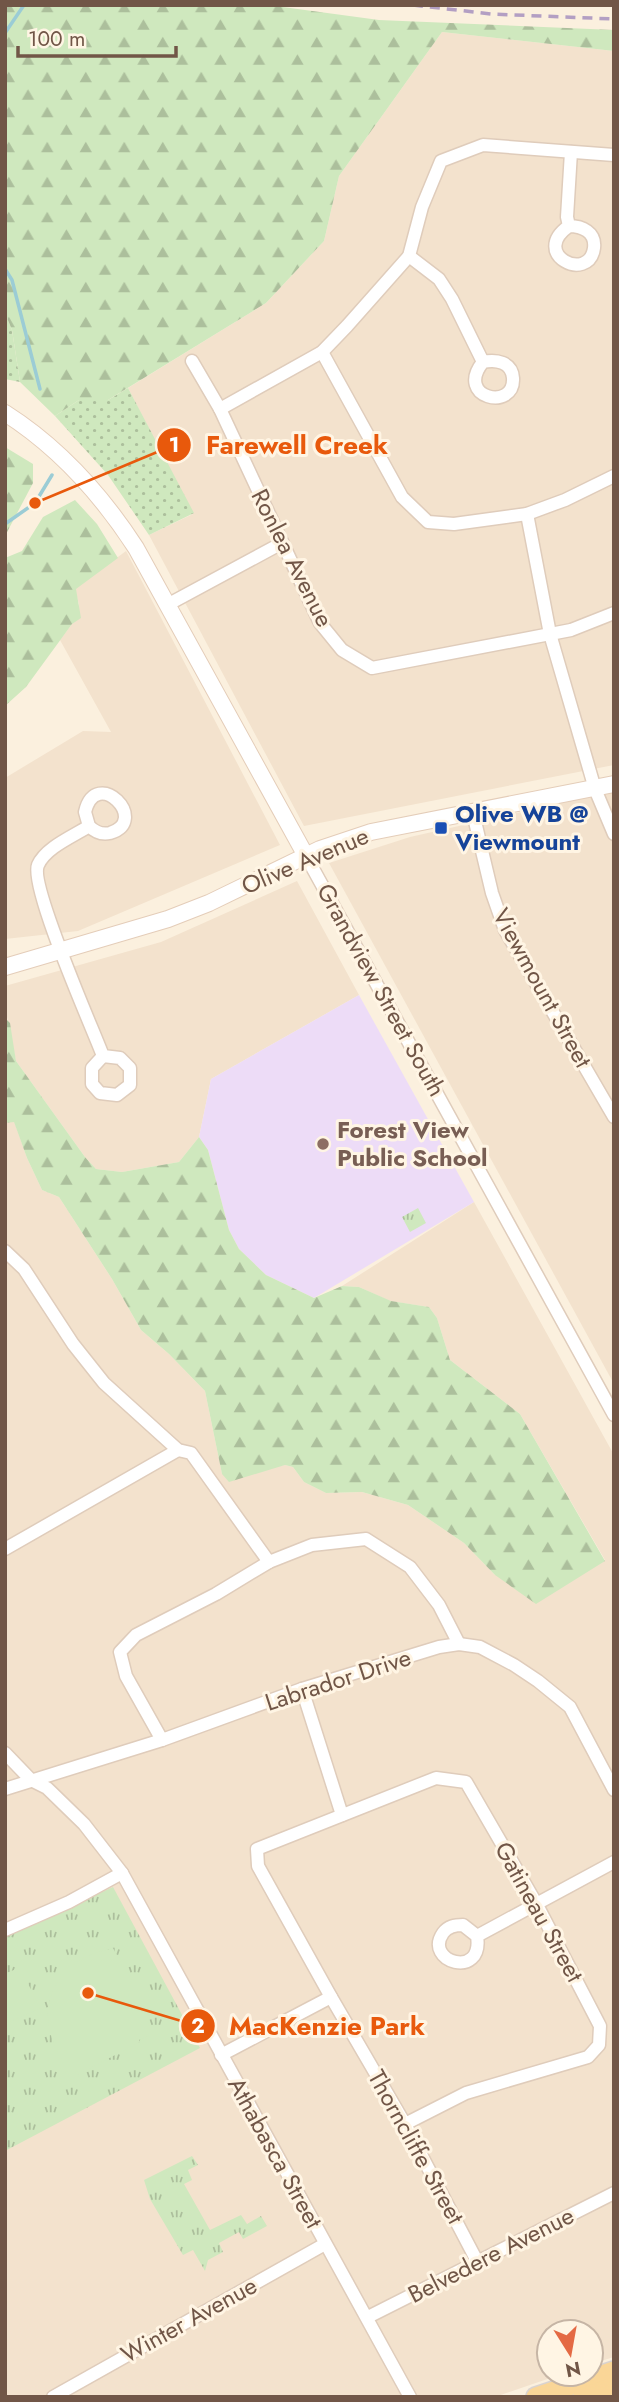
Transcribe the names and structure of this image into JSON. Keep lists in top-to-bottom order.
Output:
{
  "streets": {
    "main road": ["Olive Avenue", "Grandview Street South"],
    "street": [
      "Ronlea Avenue",
      "Viewmount Street",
      "Labrador Drive",
      "Gatineau Street",
      "Thorncliffe Street",
      "Athabasca Street",
      "Belvedere Avenue",
      "Winter Avenue"
    ]
  },
  "crossings": [
    ["Olive Avenue", "Viewmount Street"],
    ["Olive Avenue", "Grandview Street South"],
    ["Labrador Drive", "Athabasca Street"],
    ["Gatineau Street", "Thorncliffe Street"],
    ["Thorncliffe Street", "Belvedere Avenue"],
    ["Athabasca Street", "Belvedere Avenue"],
    ["Athabasca Street", "Winter Avenue"]
  ],
  "places": {
    "other": ["Farewell Creek", "Forest View Public School", "MacKenzie Park"],
    "transit": ["Olive WB @ Viewmount"]
  },
  "scale_bar": "100 m",
  "north": "bottom"
}
